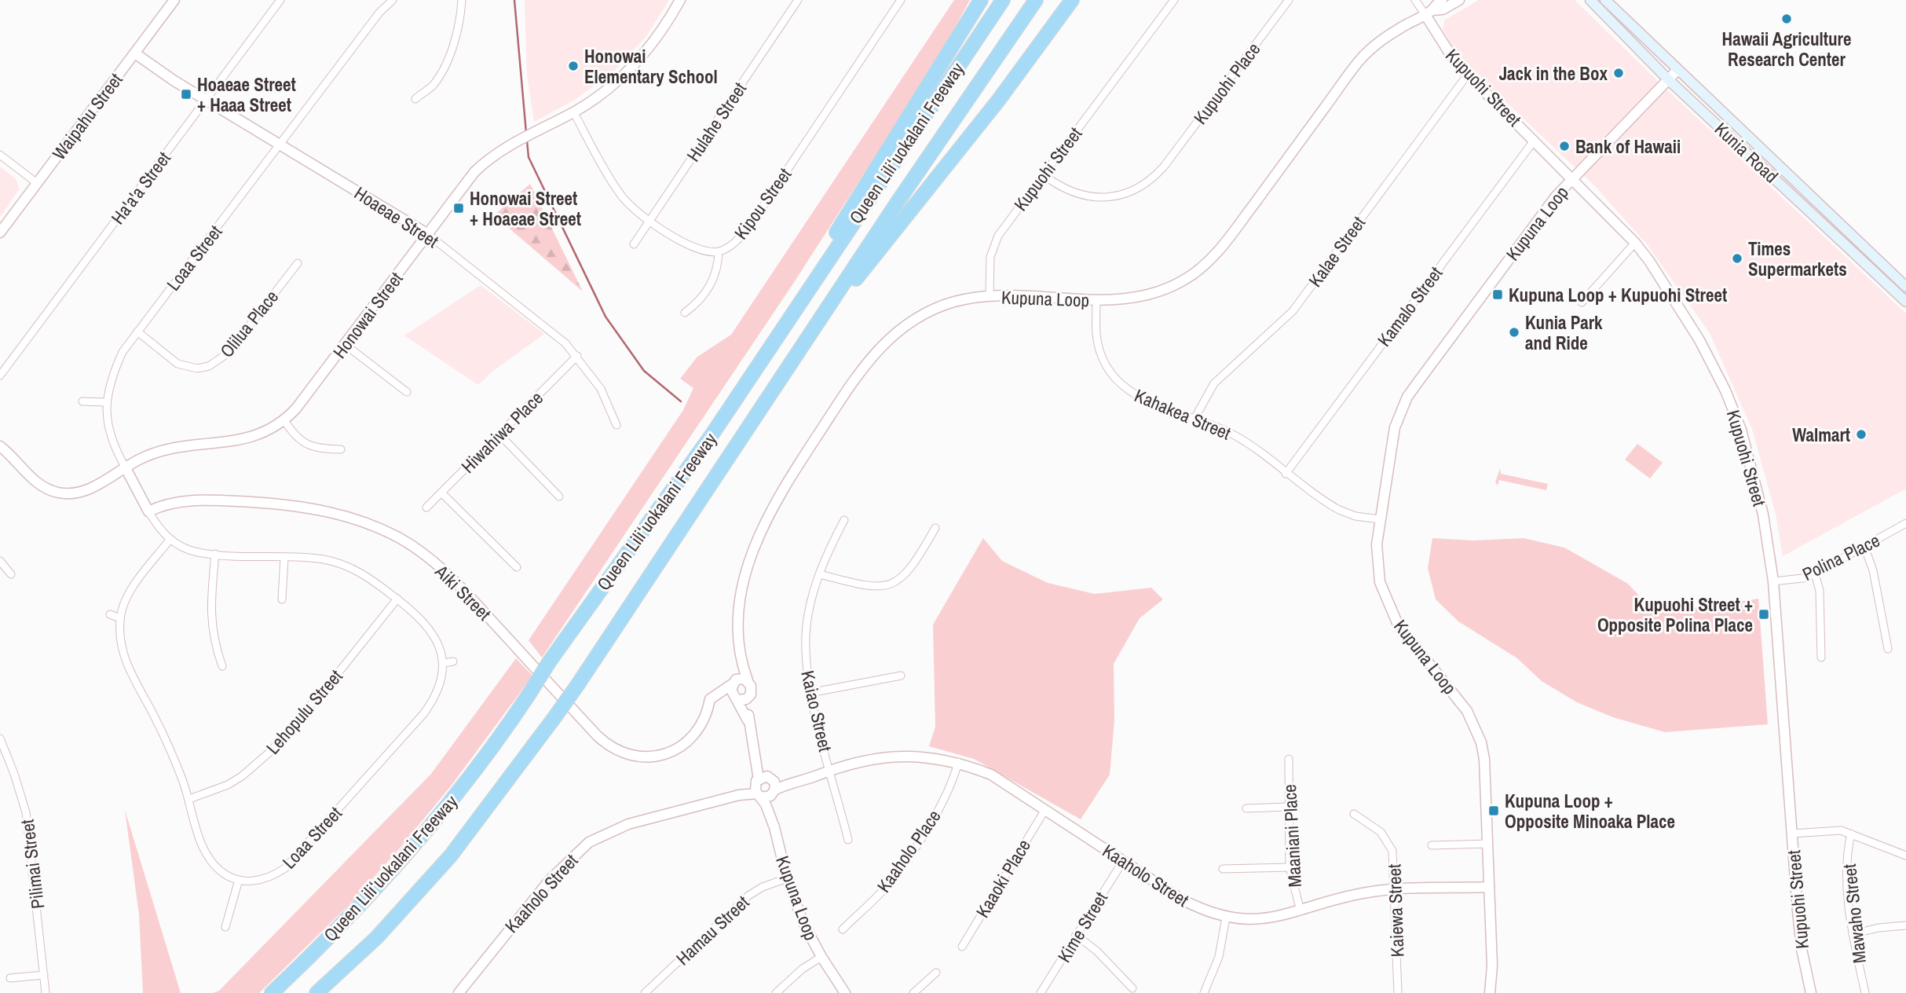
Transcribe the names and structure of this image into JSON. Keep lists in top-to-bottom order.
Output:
{
  "streets": {
    "highway": ["Queen Liliʻuokalani Freeway"],
    "main road": ["Kunia Road"],
    "street": [
      "Kupuohi Place",
      "Kupuohi Street",
      "Waipahu Street",
      "Hulahe Street",
      "Ha'a'a Street",
      "Kipou Street",
      "Hoaeae Street",
      "Kupuna Loop",
      "Kalae Street",
      "Loaa Street",
      "Kamalo Street",
      "Honowai Street",
      "Olilua Place",
      "Kahakea Street",
      "Hiwahiwa Place",
      "Polina Place",
      "Aiki Street",
      "Kaiao Street",
      "Lehopulu Street",
      "Maaniani Place",
      "Kaaholo Place",
      "Pilimai Street",
      "Kaaholo Street",
      "Kaaoki Place",
      "Kaiewa Street",
      "Mawaho Street",
      "Kime Street",
      "Hamau Street"
    ]
  },
  "crossings": [
    ["Kupuohi Place", "Kupuohi Street"],
    ["Kupuohi Street", "Kupuna Loop"],
    ["Kupuohi Street", "Kalae Street"],
    ["Kupuohi Street", "Kamalo Street"],
    ["Kupuohi Street", "Polina Place"],
    ["Waipahu Street", "Hoaeae Street"],
    ["Hulahe Street", "Kipou Street"],
    ["Kunia Road", "Kupuna Loop"],
    ["Ha'a'a Street", "Hoaeae Street"],
    ["Kipou Street", "Honowai Street"],
    ["Hoaeae Street", "Loaa Street"],
    ["Hoaeae Street", "Honowai Street"],
    ["Hoaeae Street", "Hiwahiwa Place"],
    ["Kupuna Loop", "Kahakea Street"],
    ["Kupuna Loop", "Aiki Street"],
    ["Kupuna Loop", "Kaaholo Street"],
    ["Kupuna Loop", "Hamau Street"],
    ["Kalae Street", "Kahakea Street"],
    ["Loaa Street", "Honowai Street"],
    ["Loaa Street", "Olilua Place"],
    ["Loaa Street", "Aiki Street"],
    ["Loaa Street", "Lehopulu Street"],
    ["Kamalo Street", "Kahakea Street"],
    ["Kaiao Street", "Kaaholo Street"],
    ["Maaniani Place", "Kaaholo Street"],
    ["Kaaholo Place", "Kaaholo Street"],
    ["Kaaholo Street", "Kaaoki Place"],
    ["Kaaholo Street", "Kaiewa Street"],
    ["Kaaholo Street", "Kime Street"]
  ],
  "places": {
    "other": [
      "Hawaii Agriculture Research Center",
      "Honowai Elementary School",
      "Jack in the Box",
      "Bank of Hawaii",
      "Times Supermarkets",
      "Kunia Park and Ride",
      "Walmart"
    ],
    "transit": [
      "Hoaeae Street + Haaa Street",
      "Honowai Street + Hoaeae Street",
      "Kupuna Loop + Kupuohi Street",
      "Kupuohi Street + Opposite Polina Place",
      "Kupuna Loop + Opposite Minoaka Place"
    ]
  }
}
